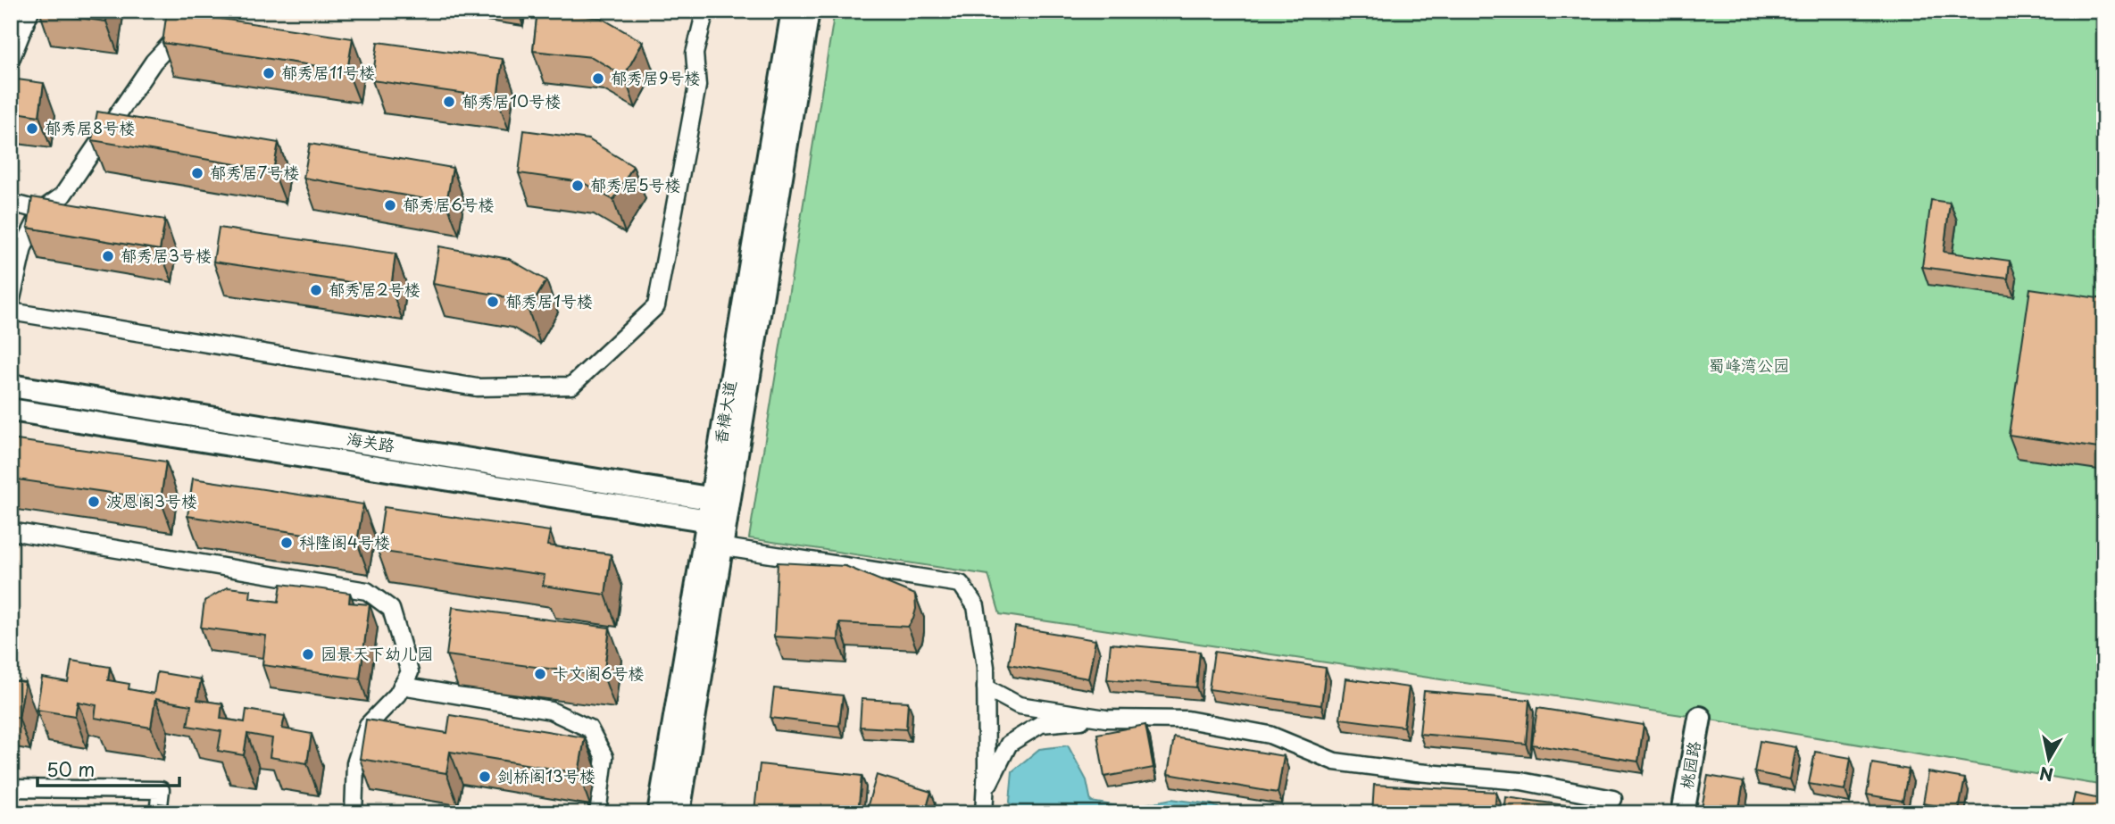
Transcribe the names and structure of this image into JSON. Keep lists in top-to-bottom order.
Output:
{
  "streets": {
    "street": ["香樟大道", "海关路", "桃园路"]
  },
  "crossings": [
    ["香樟大道", "海关路"]
  ],
  "parks": ["蜀峰湾公园"],
  "places": [
    "郁秀居11号楼",
    "郁秀居9号楼",
    "郁秀居10号楼",
    "郁秀居8号楼",
    "郁秀居7号楼",
    "郁秀居5号楼",
    "郁秀居6号楼",
    "郁秀居3号楼",
    "郁秀居2号楼",
    "郁秀居1号楼",
    "波恩阁3号楼",
    "科隆阁4号楼",
    "园景天下幼儿园",
    "卡文阁6号楼",
    "剑桥阁13号楼"
  ],
  "scale_bar": "50 m",
  "north": "bottom"
}
